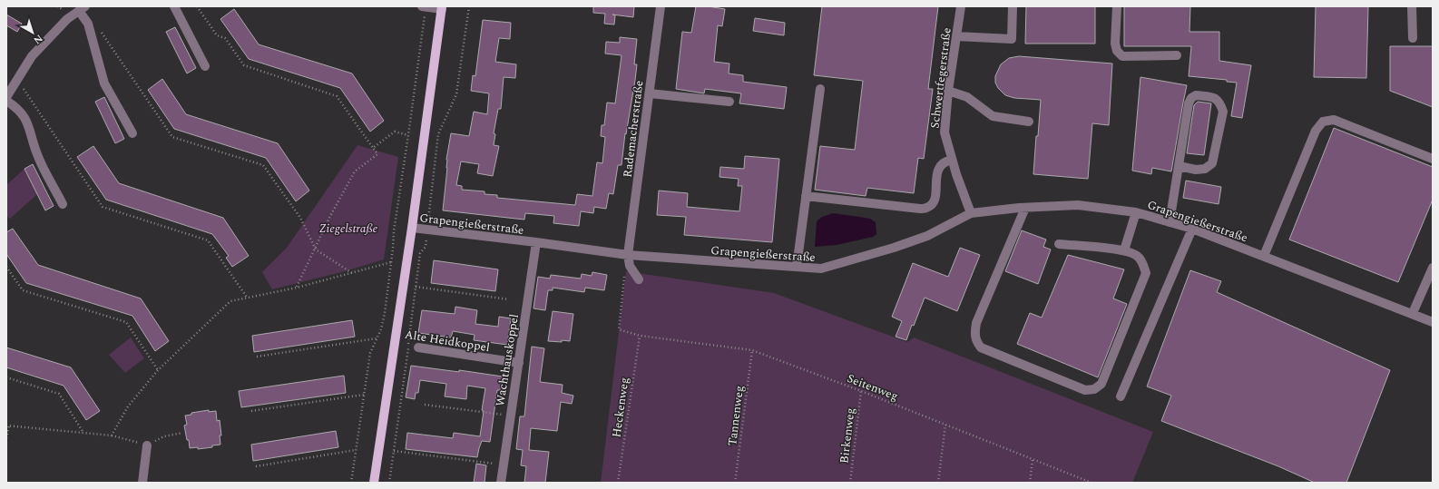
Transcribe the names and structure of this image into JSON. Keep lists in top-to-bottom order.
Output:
{
  "streets": {
    "street": [
      "Schwertfegerstraße",
      "Rademacherstraße",
      "Grapengießerstraße",
      "Alte Heidkoppel",
      "Wachthauskoppel"
    ],
    "path": [
      "Seitenweg",
      "Heckenweg",
      "Tannenweg",
      "Birkenweg"
    ]
  },
  "crossings": [
    ["Schwertfegerstraße", "Grapengießerstraße"],
    ["Rademacherstraße", "Grapengießerstraße"],
    ["Grapengießerstraße", "Wachthauskoppel"],
    ["Alte Heidkoppel", "Wachthauskoppel"],
    ["Seitenweg", "Heckenweg"],
    ["Seitenweg", "Tannenweg"],
    ["Seitenweg", "Birkenweg"]
  ],
  "parks": ["Ziegelstraße"],
  "north": "bottom right"
}
